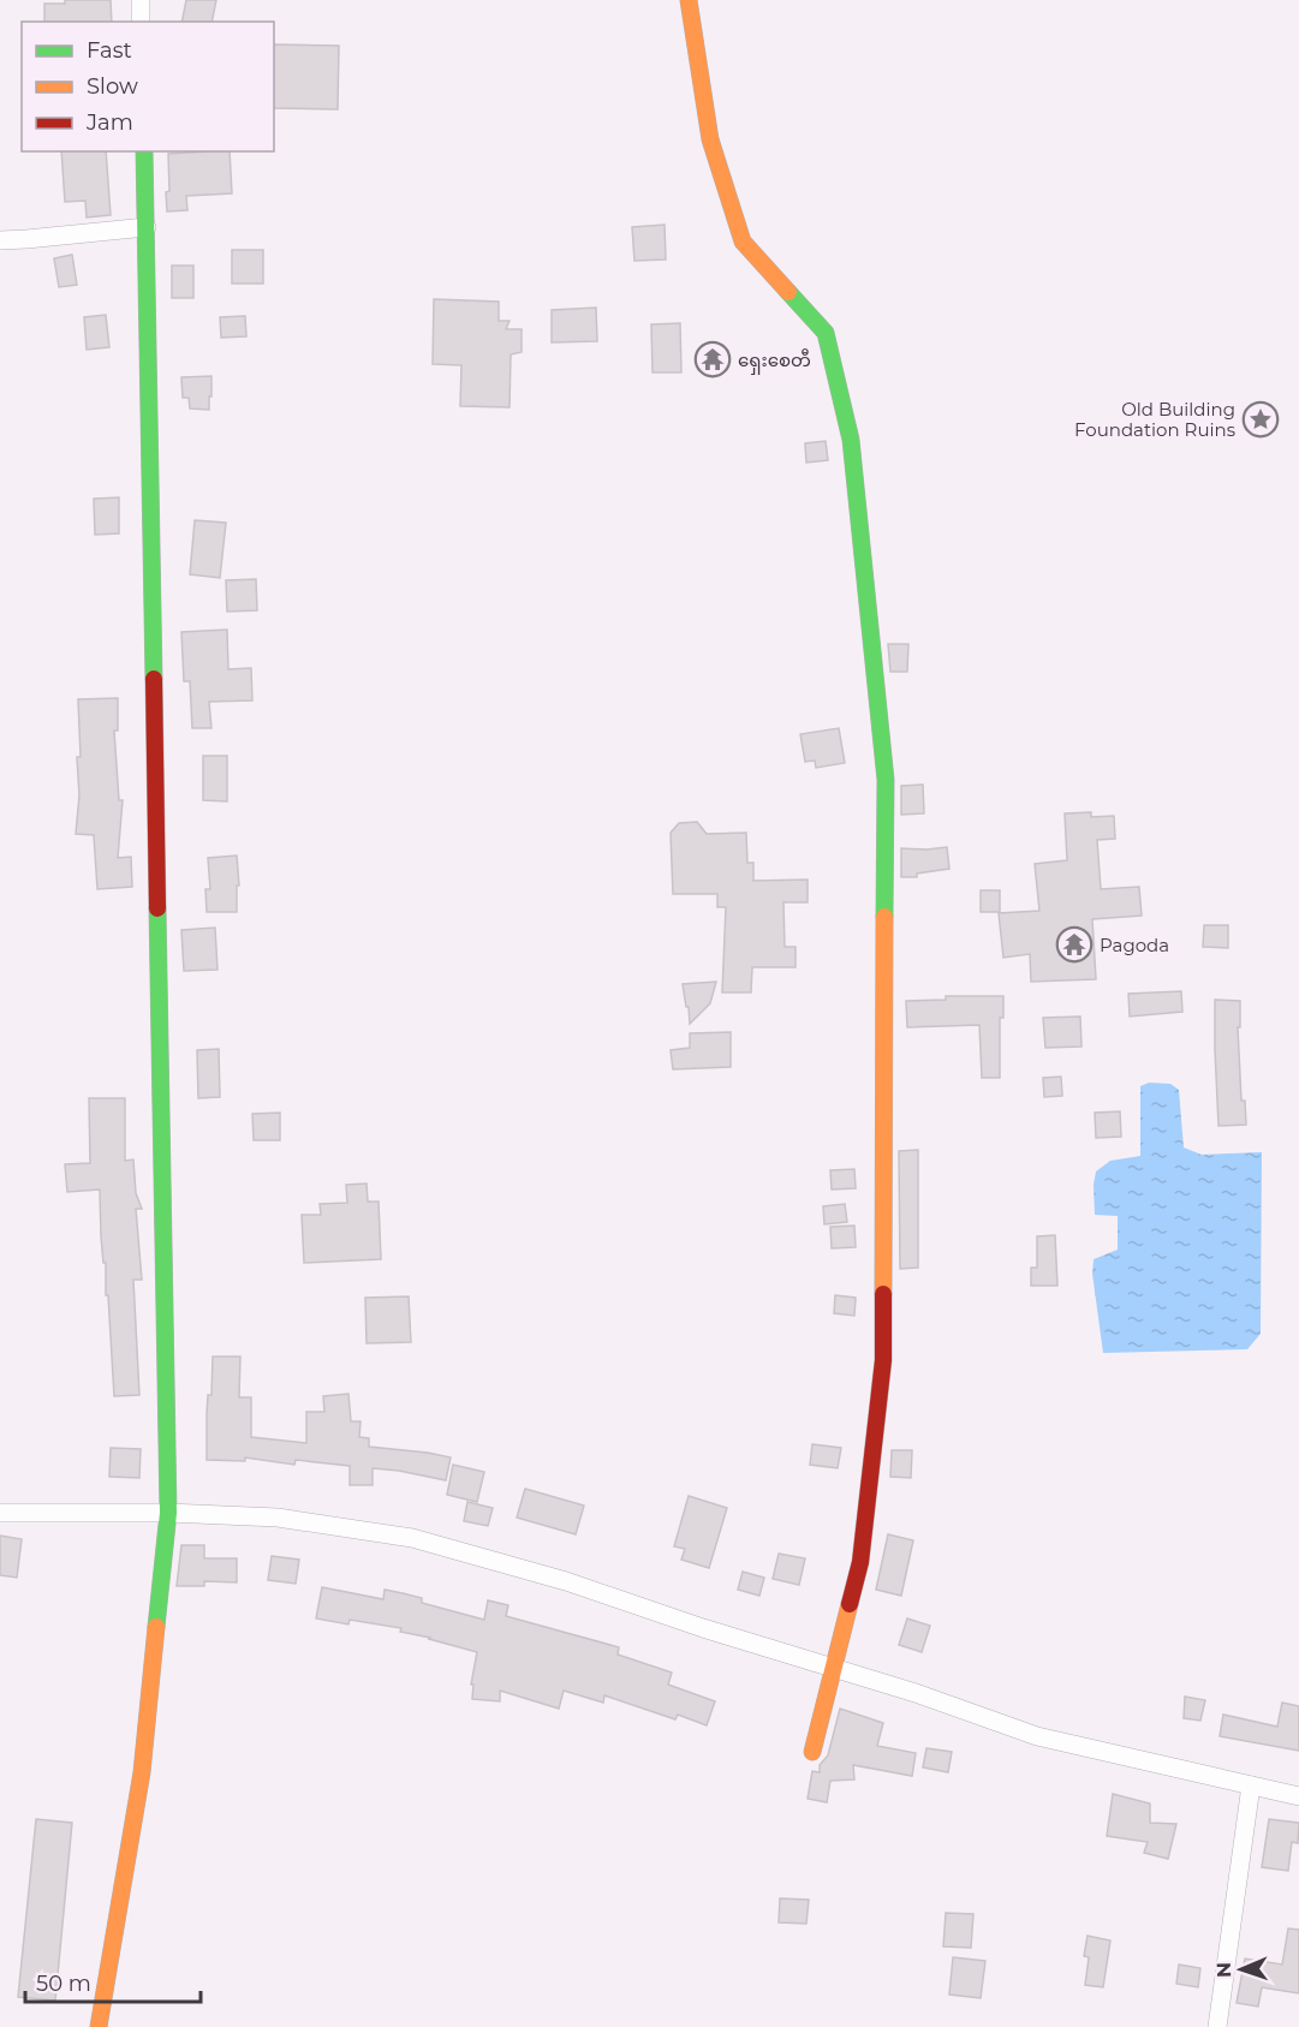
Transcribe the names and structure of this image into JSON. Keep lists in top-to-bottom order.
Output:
{
  "places": {
    "temple": ["ရှေးစေတီ", "Pagoda"],
    "place": ["Old Building Foundation Ruins"]
  },
  "legend": ["Fast", "Slow", "Jam"],
  "scale_bar": "50 m",
  "north": "left"
}
